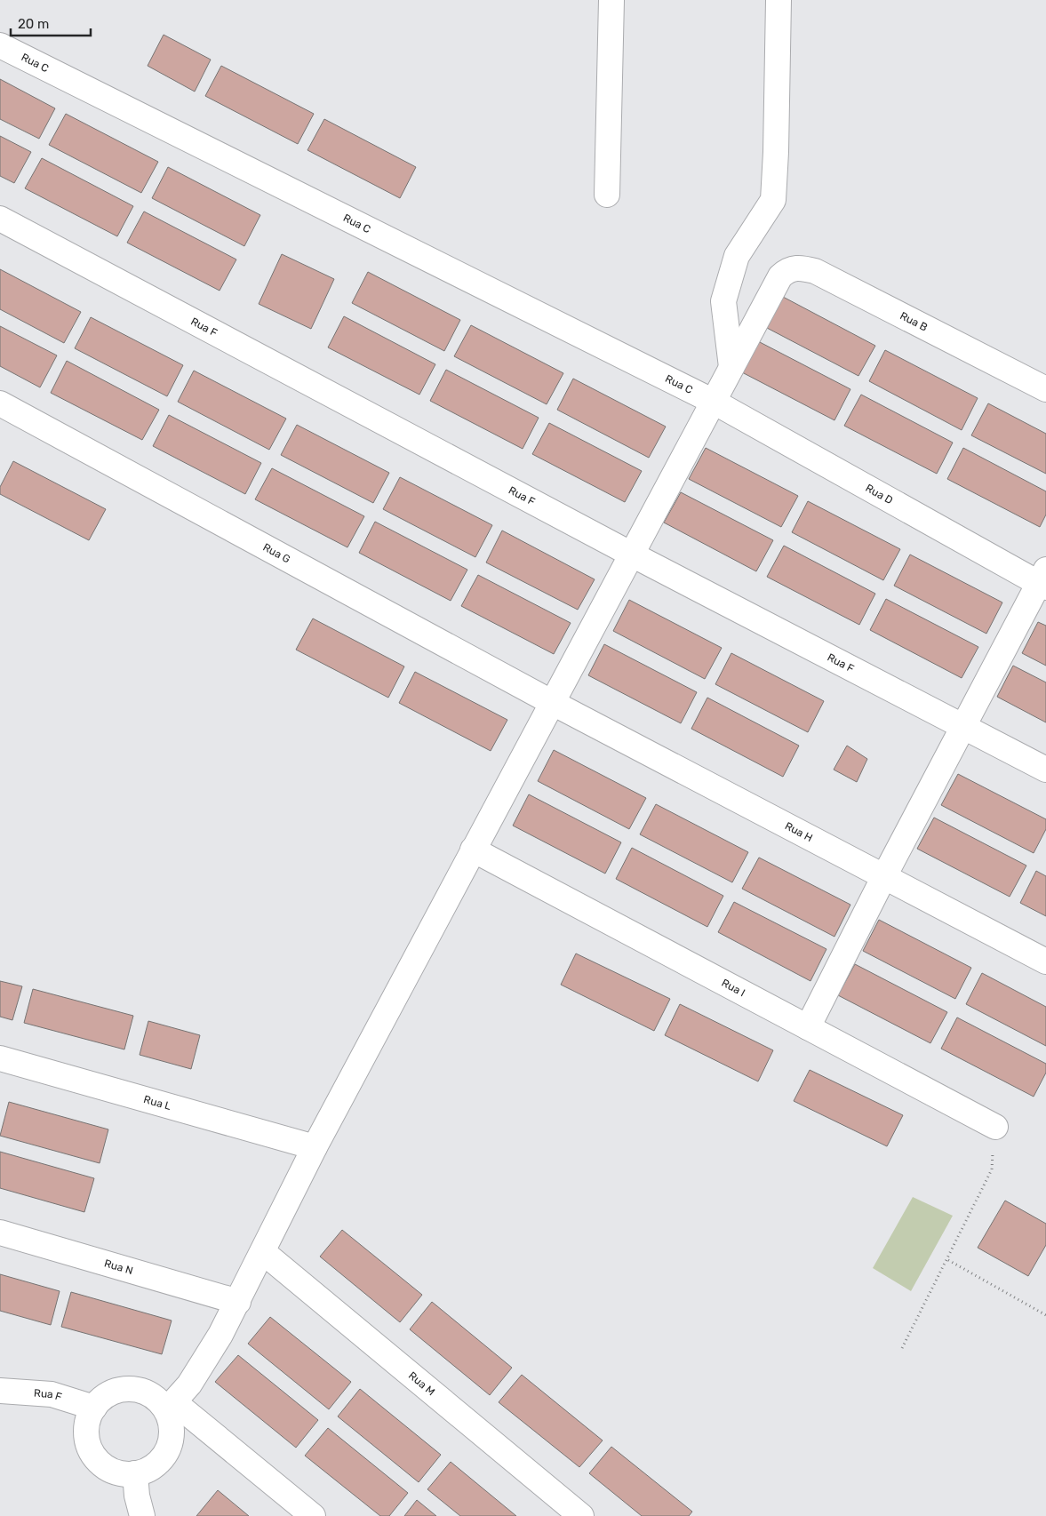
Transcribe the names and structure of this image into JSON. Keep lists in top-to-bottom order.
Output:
{
  "streets": {
    "street": [
      "Rua C",
      "Rua B",
      "Rua F",
      "Rua D",
      "Rua G",
      "Rua H",
      "Rua I",
      "Rua L",
      "Rua N",
      "Rua M"
    ]
  },
  "crossings": [
    ["Rua C", "Rua D"],
    ["Rua G", "Rua H"]
  ],
  "scale_bar": "20 m"
}
